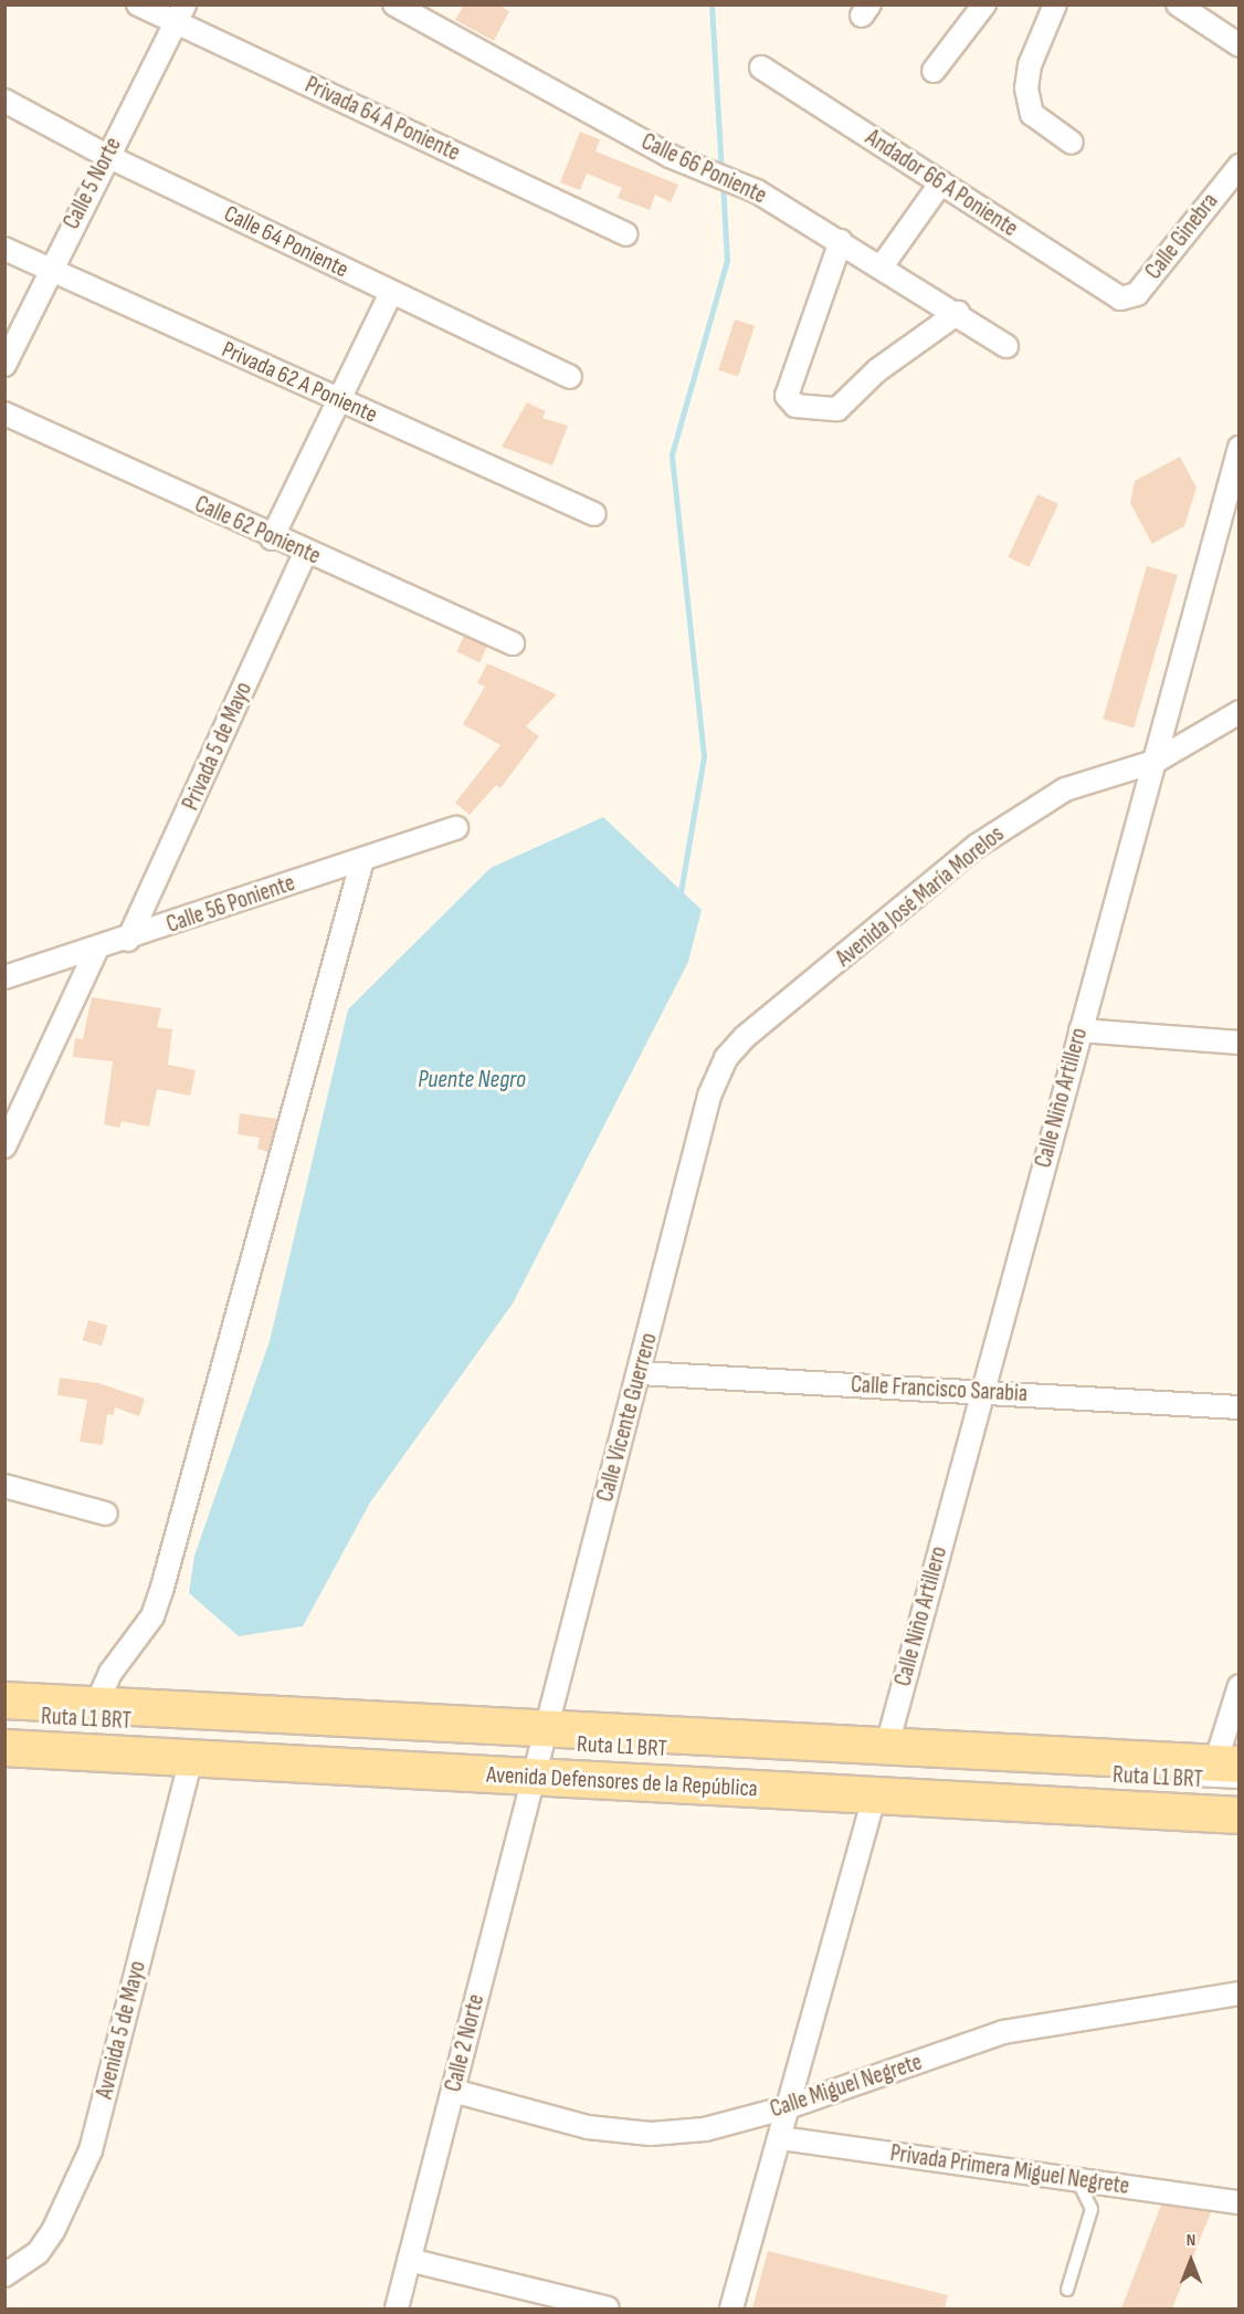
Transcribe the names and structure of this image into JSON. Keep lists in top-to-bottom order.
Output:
{
  "streets": {
    "main road": ["Avenida Defensores de la República"],
    "street": [
      "Privada 64 A Poniente",
      "Calle 66 Poniente",
      "Calle 5 Norte",
      "Andador 66 A Poniente",
      "Calle Ginebra",
      "Calle 64 Poniente",
      "Privada 62 A Poniente",
      "Calle 62 Poniente",
      "Privada 5 de Mayo",
      "Avenida José María Morelos",
      "Calle 56 Poniente",
      "Calle Niño Artillero",
      "Calle Francisco Sarabia",
      "Calle Vicente Guerrero",
      "Avenida 5 de Mayo",
      "Calle 2 Norte",
      "Calle Miguel Negrete",
      "Privada Primera Miguel Negrete"
    ],
    "lane": ["Ruta L1 BRT"]
  },
  "crossings": [
    ["Privada 64 A Poniente", "Calle 5 Norte"],
    ["Calle 5 Norte", "Calle 64 Poniente"],
    ["Calle 5 Norte", "Privada 62 A Poniente"],
    ["Andador 66 A Poniente", "Calle Ginebra"],
    ["Calle 62 Poniente", "Privada 5 de Mayo"],
    ["Privada 5 de Mayo", "Calle 56 Poniente"],
    ["Avenida José María Morelos", "Calle Niño Artillero"],
    ["Avenida José María Morelos", "Calle Vicente Guerrero"],
    ["Calle Niño Artillero", "Calle Francisco Sarabia"],
    ["Calle Niño Artillero", "Avenida Defensores de la República"],
    ["Calle Francisco Sarabia", "Calle Vicente Guerrero"],
    ["Calle Vicente Guerrero", "Ruta L1 BRT"],
    ["Calle Vicente Guerrero", "Avenida Defensores de la República"],
    ["Calle Vicente Guerrero", "Calle 2 Norte"],
    ["Ruta L1 BRT", "Avenida Defensores de la República"],
    ["Ruta L1 BRT", "Calle 2 Norte"],
    ["Avenida Defensores de la República", "Avenida 5 de Mayo"],
    ["Avenida Defensores de la República", "Calle 2 Norte"],
    ["Calle 2 Norte", "Calle Miguel Negrete"]
  ],
  "water": ["Puente Negro"],
  "north": "top"
}
